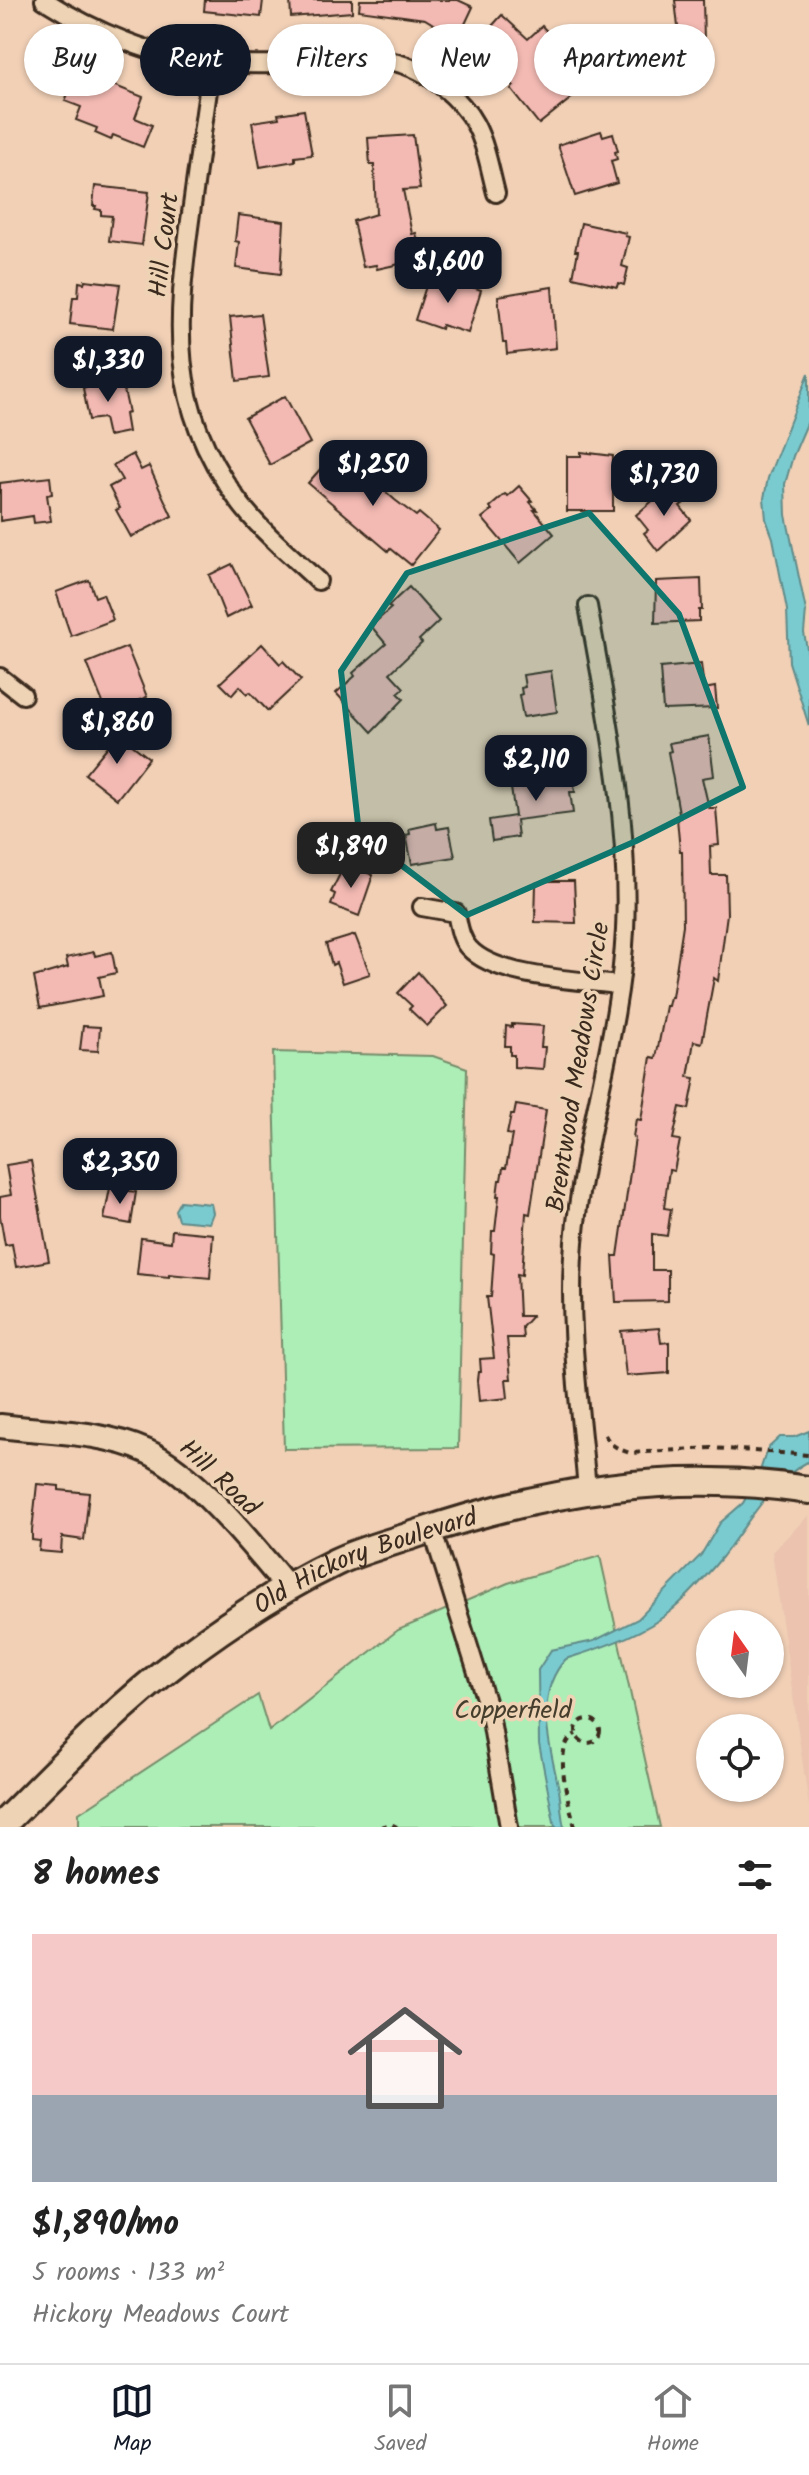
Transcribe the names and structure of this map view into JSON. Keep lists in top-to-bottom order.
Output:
{
  "streets": {
    "main road": ["Old Hickory Boulevard"],
    "street": ["Hill Court", "Brentwood Meadows Circle", "Hill Road"]
  },
  "crossings": [
    ["Brentwood Meadows Circle", "Old Hickory Boulevard"],
    ["Hill Road", "Old Hickory Boulevard"]
  ],
  "parks": ["Copperfield"],
  "north": "top",
  "page": {
    "chip": [
      "Buy",
      "Rent",
      "Filters",
      "New",
      "Apartment"
    ],
    "price": [
      "$1,600",
      "$1,330",
      "$1,250",
      "$1,730",
      "$1,860",
      "$2,110",
      "$1,890",
      "$2,350"
    ],
    "heading": "8 homes",
    "list": [
      {
        "name": "$1,890/mo",
        "note": "5 rooms · 133 m² · Hickory Meadows Court"
      }
    ],
    "tabs": ["Map", "Saved", "Home"]
  }
}
